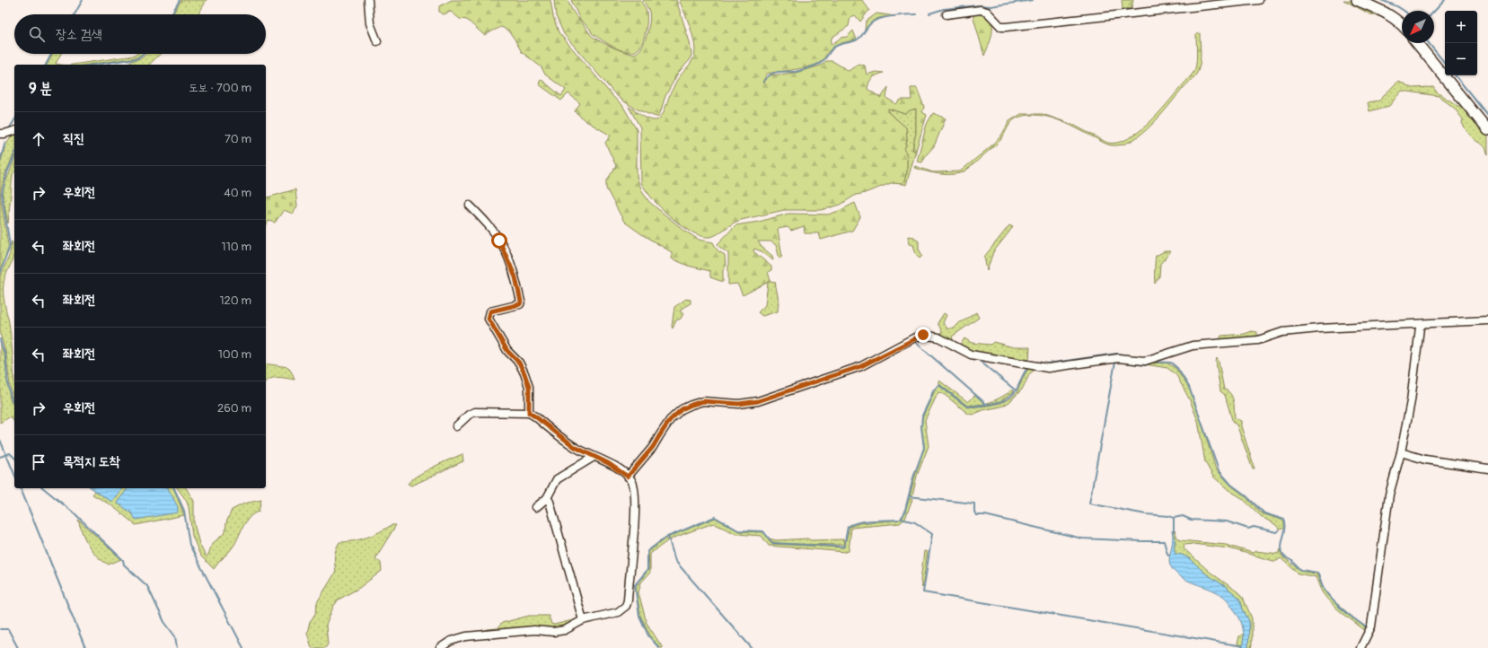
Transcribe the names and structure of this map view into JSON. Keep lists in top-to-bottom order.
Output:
{
  "north": "bottom left",
  "page": {
    "map_buttons": ["+", "−"],
    "search": "장소 검색",
    "heading": ["9 분", "도보 · 700 m"],
    "list": [
      ["직진", "70 m"],
      ["우회전", "40 m"],
      ["좌회전", "110 m"],
      ["좌회전", "120 m"],
      ["좌회전", "100 m"],
      ["우회전", "260 m"],
      "목적지 도착"
    ]
  }
}
